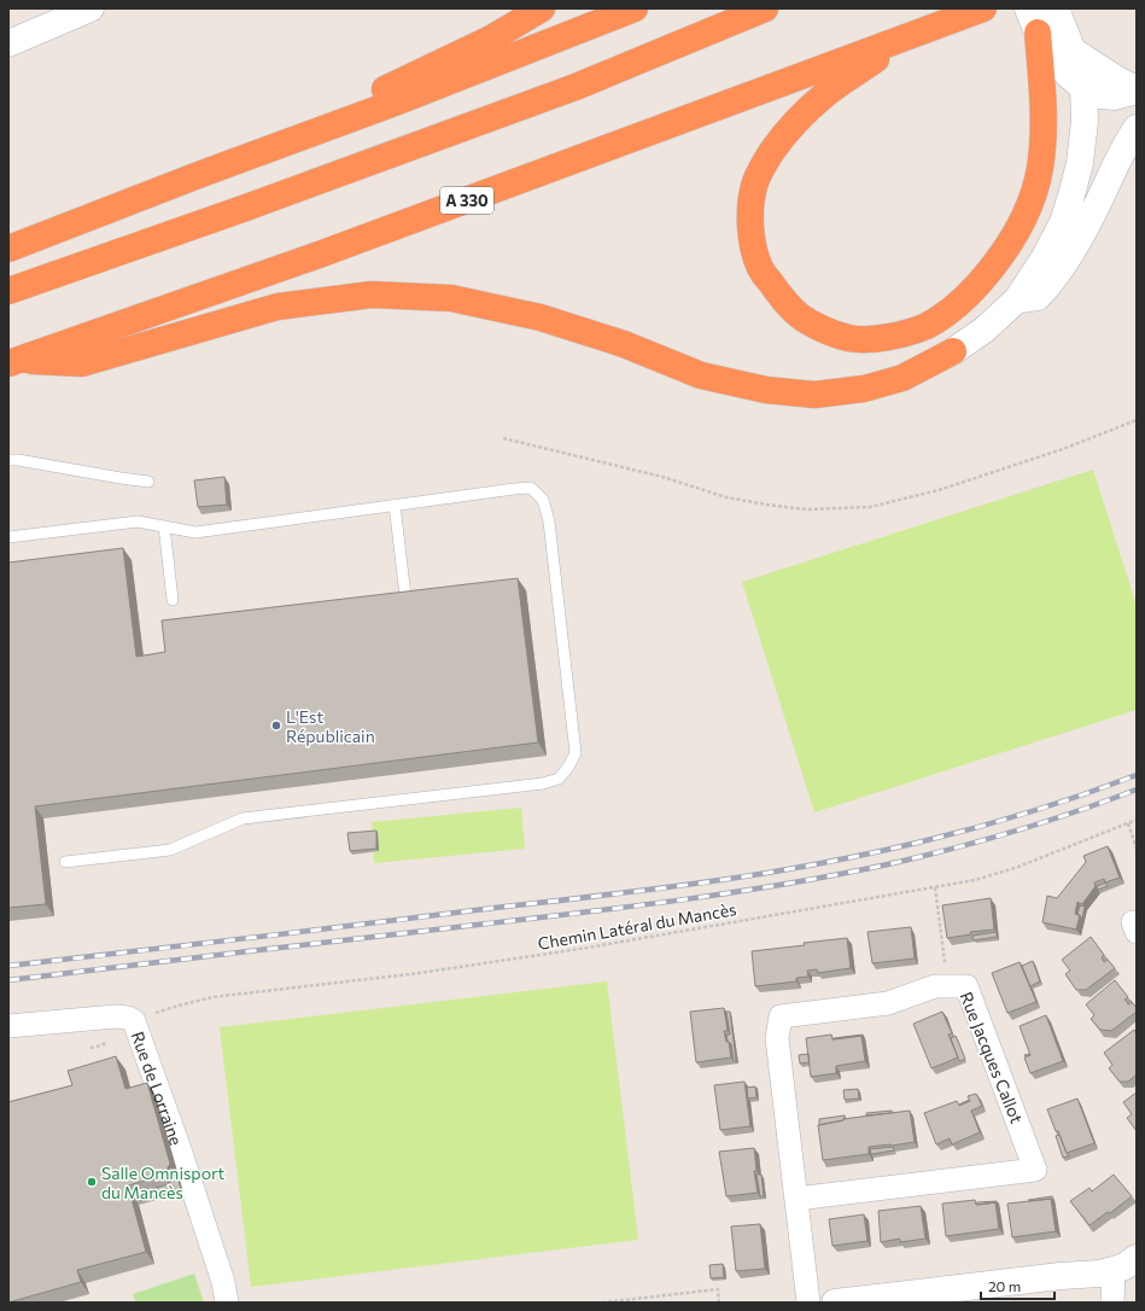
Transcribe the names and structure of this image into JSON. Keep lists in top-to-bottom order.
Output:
{
  "streets": {
    "highway": ["A 330"],
    "street": ["Rue Jacques Callot", "Rue de Lorraine"],
    "path": ["Chemin Latéral du Mancès"]
  },
  "crossings": [
    ["Chemin Latéral du Mancès", "Rue de Lorraine"]
  ],
  "places": ["L'Est Républicain", "Salle Omnisport du Mancès"],
  "scale_bar": "20 m"
}
